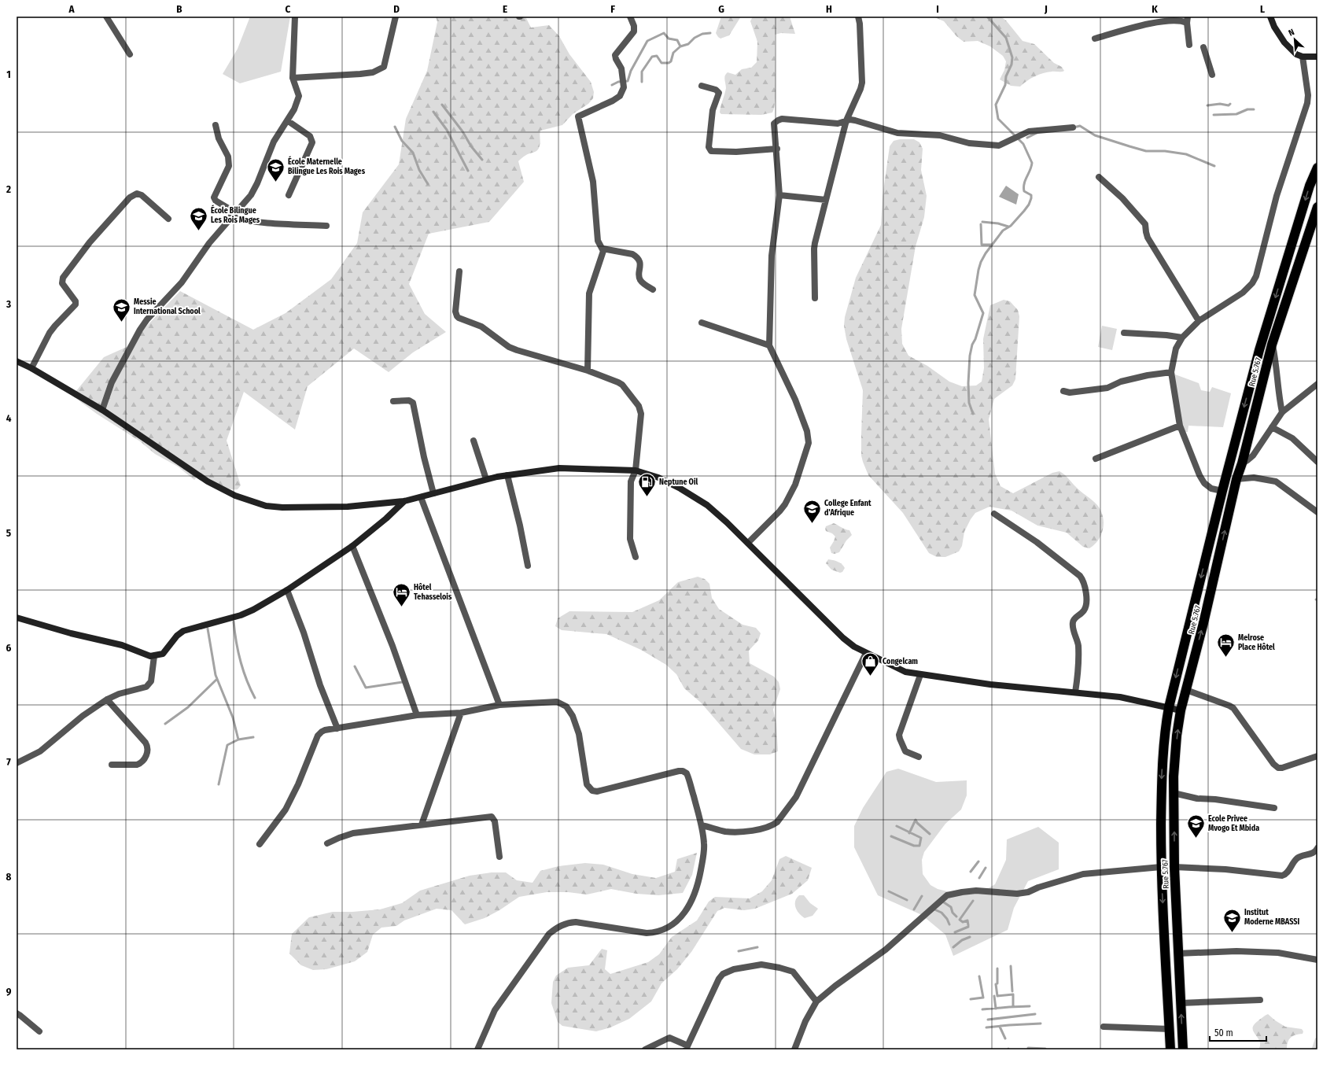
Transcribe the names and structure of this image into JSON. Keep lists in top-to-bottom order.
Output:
{
  "streets": {
    "highway": ["Rue 5.767"]
  },
  "places": {
    "school or university": [
      "École Maternelle Bilingue Les Rois Mages",
      "École Bilingue Les Rois Mages",
      "Messie International School",
      "College Enfant d'Afrique",
      "Ecole Privee Mvogo Et Mbida",
      "Institut Moderne MBASSI"
    ],
    "fuel station": ["Neptune Oil"],
    "hotel": ["Hôtel Tehasselois", "Melrose Place Hôtel"],
    "shop": ["Congelcam"]
  },
  "scale_bar": "50 m",
  "north": "top left",
  "grid": {
    "columns": [
      "A",
      "B",
      "C",
      "D",
      "E",
      "F",
      "G",
      "H",
      "I",
      "J",
      "K",
      "L"
    ],
    "rows": [
      "1",
      "2",
      "3",
      "4",
      "5",
      "6",
      "7",
      "8",
      "9"
    ]
  }
}
